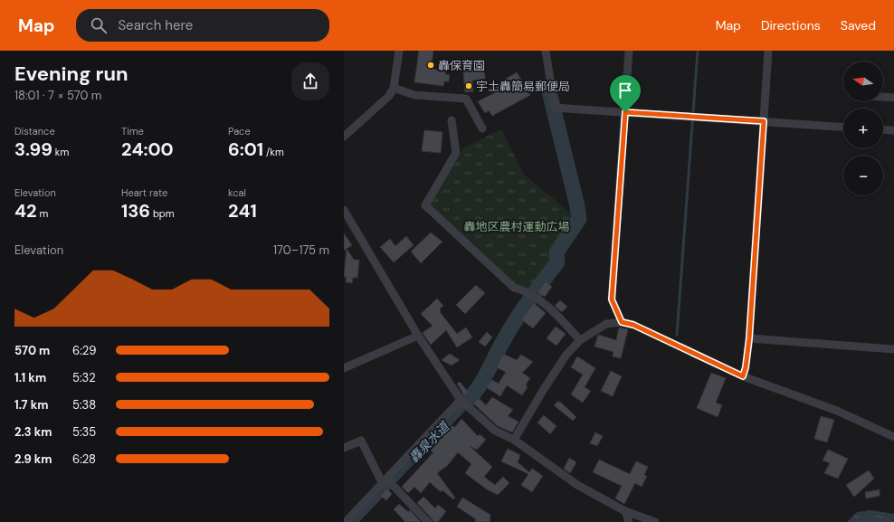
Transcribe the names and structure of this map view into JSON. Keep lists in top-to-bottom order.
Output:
{
  "water": ["轟泉水道"],
  "parks": ["轟地区農村運動広場"],
  "places": ["轟保育園", "宇土轟簡易郵便局"],
  "north": "left",
  "page": {
    "header": "Map",
    "search": "Search here",
    "nav": ["Map", "Directions", "Saved"],
    "heading": ["Evening run", "18:01 · 7 × 570 m"],
    "map_buttons": ["+", "−"],
    "stats": [
      ["Distance", "3.99 km"],
      ["Time", "24:00"],
      ["Pace", "6:01 /km"],
      ["Elevation", "42 m"],
      ["Heart rate", "136 bpm"],
      ["kcal", "241"]
    ],
    "chart": ["Elevation", "170–175 m"],
    "list": [
      {
        "name": "570 m",
        "note": "6:29"
      },
      {
        "name": "1.1 km",
        "note": "5:32"
      },
      {
        "name": "1.7 km",
        "note": "5:38"
      },
      {
        "name": "2.3 km",
        "note": "5:35"
      },
      {
        "name": "2.9 km",
        "note": "6:28"
      }
    ]
  }
}
